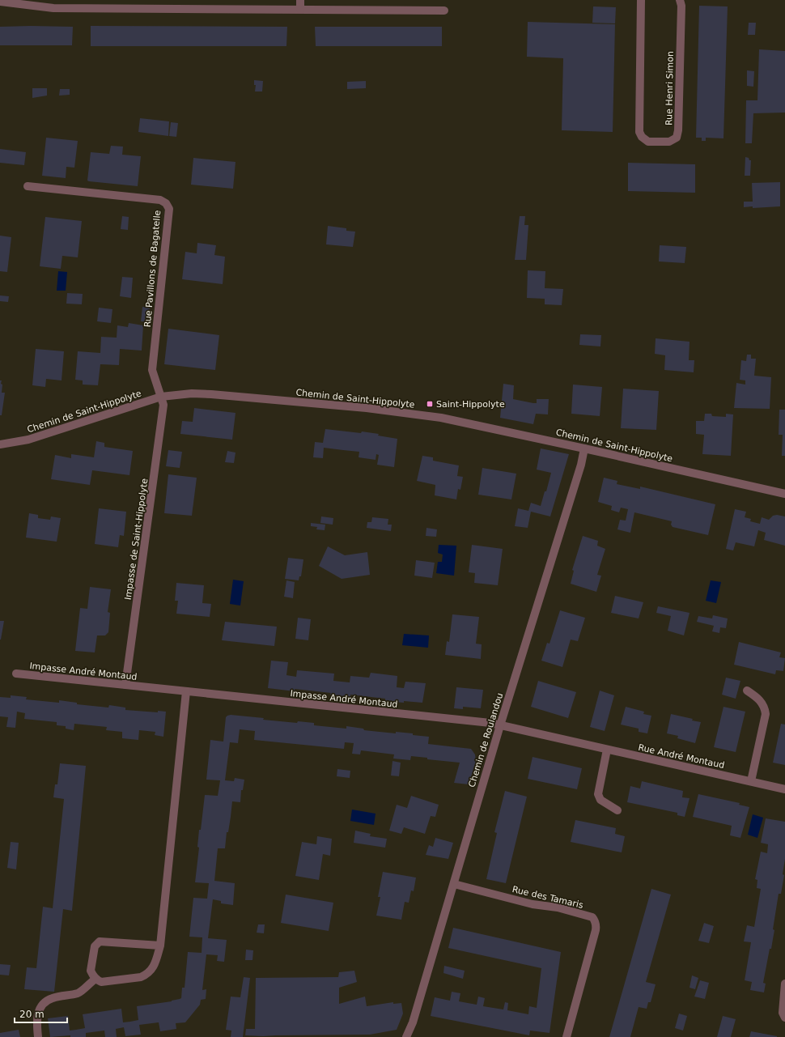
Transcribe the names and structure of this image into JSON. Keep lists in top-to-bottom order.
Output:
{
  "streets": {
    "street": [
      "Rue Henri Simon",
      "Rue Pavillons de Bagatelle",
      "Chemin de Saint-Hippolyte",
      "Impasse de Saint-Hippolyte",
      "Impasse André Montaud",
      "Chemin de Roulandou",
      "Rue André Montaud",
      "Rue des Tamaris"
    ]
  },
  "crossings": [
    ["Rue Pavillons de Bagatelle", "Chemin de Saint-Hippolyte"],
    ["Rue Pavillons de Bagatelle", "Impasse de Saint-Hippolyte"],
    ["Chemin de Saint-Hippolyte", "Impasse de Saint-Hippolyte"],
    ["Chemin de Saint-Hippolyte", "Chemin de Roulandou"],
    ["Impasse de Saint-Hippolyte", "Impasse André Montaud"],
    ["Impasse André Montaud", "Chemin de Roulandou"],
    ["Impasse André Montaud", "Rue André Montaud"],
    ["Chemin de Roulandou", "Rue André Montaud"],
    ["Chemin de Roulandou", "Rue des Tamaris"]
  ],
  "places": {
    "transit": ["Saint-Hippolyte"]
  },
  "scale_bar": "20 m"
}
